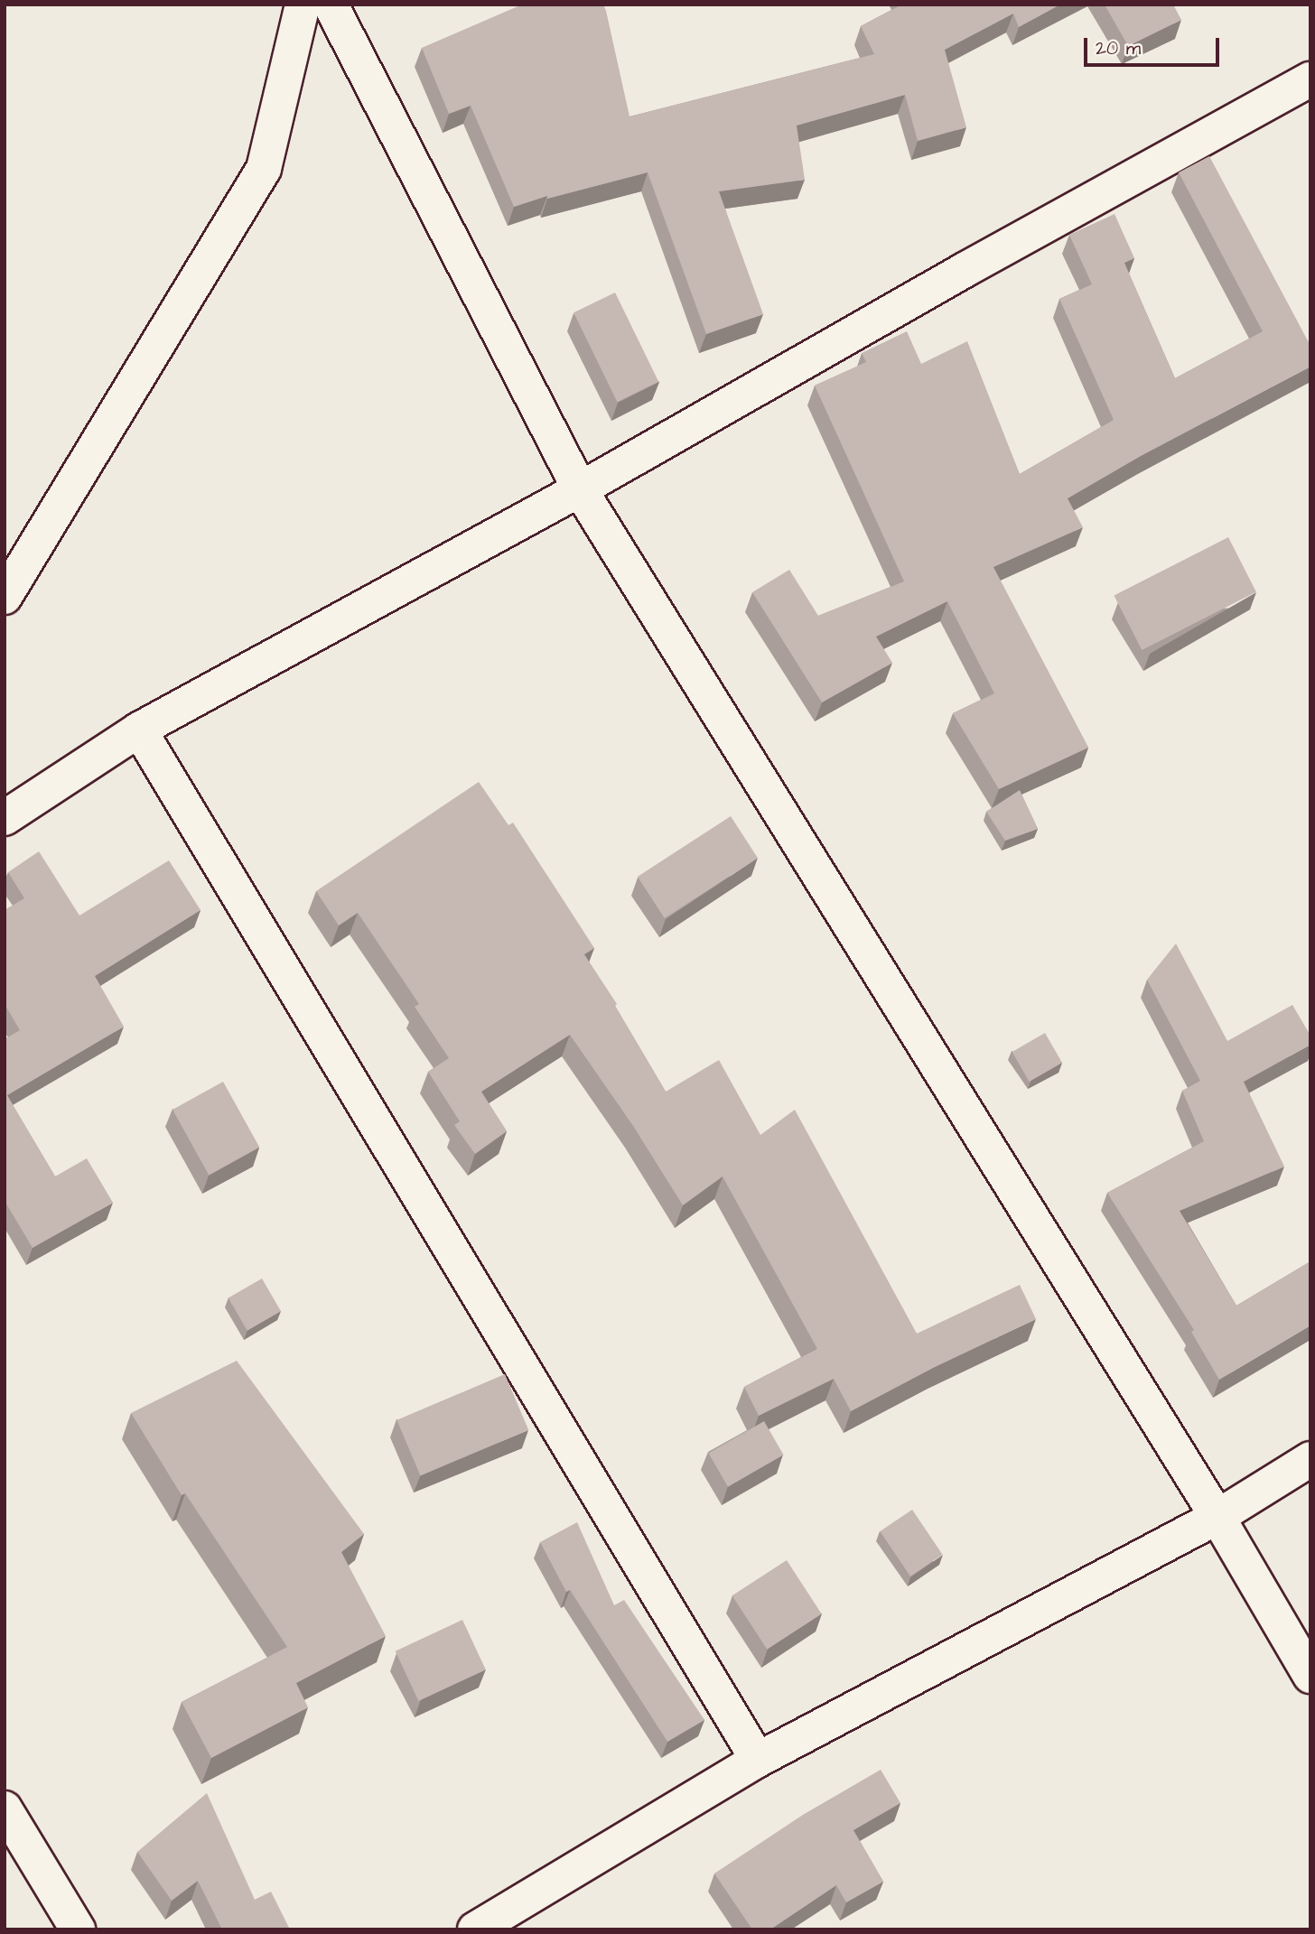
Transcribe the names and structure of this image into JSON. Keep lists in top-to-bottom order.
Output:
{
  "scale_bar": "20 m"
}
